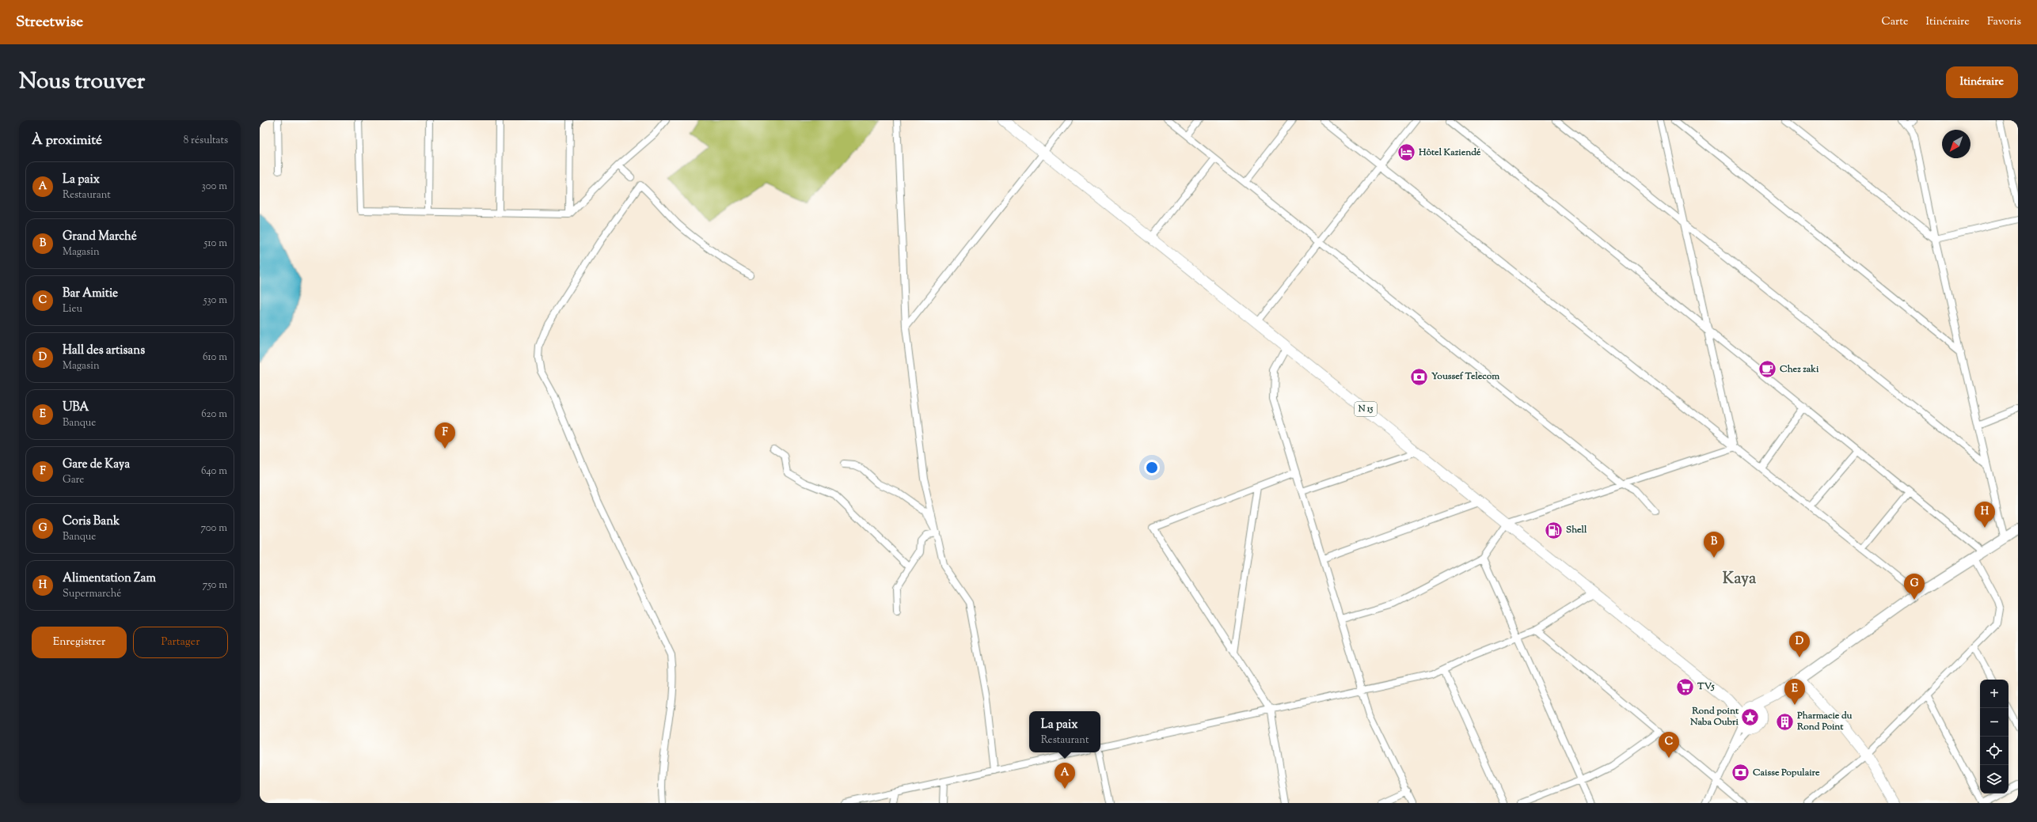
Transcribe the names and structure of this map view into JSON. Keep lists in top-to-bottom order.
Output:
{
  "streets": {
    "main road": ["N 15"]
  },
  "districts": ["Kaya"],
  "places": {
    "hotel": ["Hôtel Kaziendé"],
    "cafe": ["Chez zaki"],
    "bank": ["Youssef Telecom", "Caisse Populaire"],
    "fuel station": ["Shell"],
    "supermarket": ["TV5"],
    "place": ["Rond point Naba Oubri"],
    "building": ["Pharmacie du Rond Point"]
  },
  "north": "bottom left",
  "page": {
    "header": "Streetwise",
    "nav": ["Carte", "Itinéraire", "Favoris"],
    "title": "Nous trouver",
    "buttons": [
      "Itinéraire",
      ["Enregistrer", "Partager"]
    ],
    "heading": ["À proximité", "8 résultats"],
    "list": [
      {
        "mark": "A",
        "name": "La paix",
        "note": "Restaurant",
        "value": "300 m"
      },
      {
        "mark": "B",
        "name": "Grand Marché",
        "note": "Magasin",
        "value": "510 m"
      },
      {
        "mark": "C",
        "name": "Bar Amitie",
        "note": "Lieu",
        "value": "530 m"
      },
      {
        "mark": "D",
        "name": "Hall des artisans",
        "note": "Magasin",
        "value": "610 m"
      },
      {
        "mark": "E",
        "name": "UBA",
        "note": "Banque",
        "value": "620 m"
      },
      {
        "mark": "F",
        "name": "Gare de Kaya",
        "note": "Gare",
        "value": "640 m"
      },
      {
        "mark": "G",
        "name": "Coris Bank",
        "note": "Banque",
        "value": "700 m"
      },
      {
        "mark": "H",
        "name": "Alimentation Zam",
        "note": "Supermarché",
        "value": "750 m"
      }
    ],
    "pins": [
      "F",
      "H",
      "B",
      "G",
      "D",
      "E",
      "C",
      "A"
    ],
    "map_buttons": ["+", "−"],
    "popup": ["La paix", "Restaurant"]
  }
}
